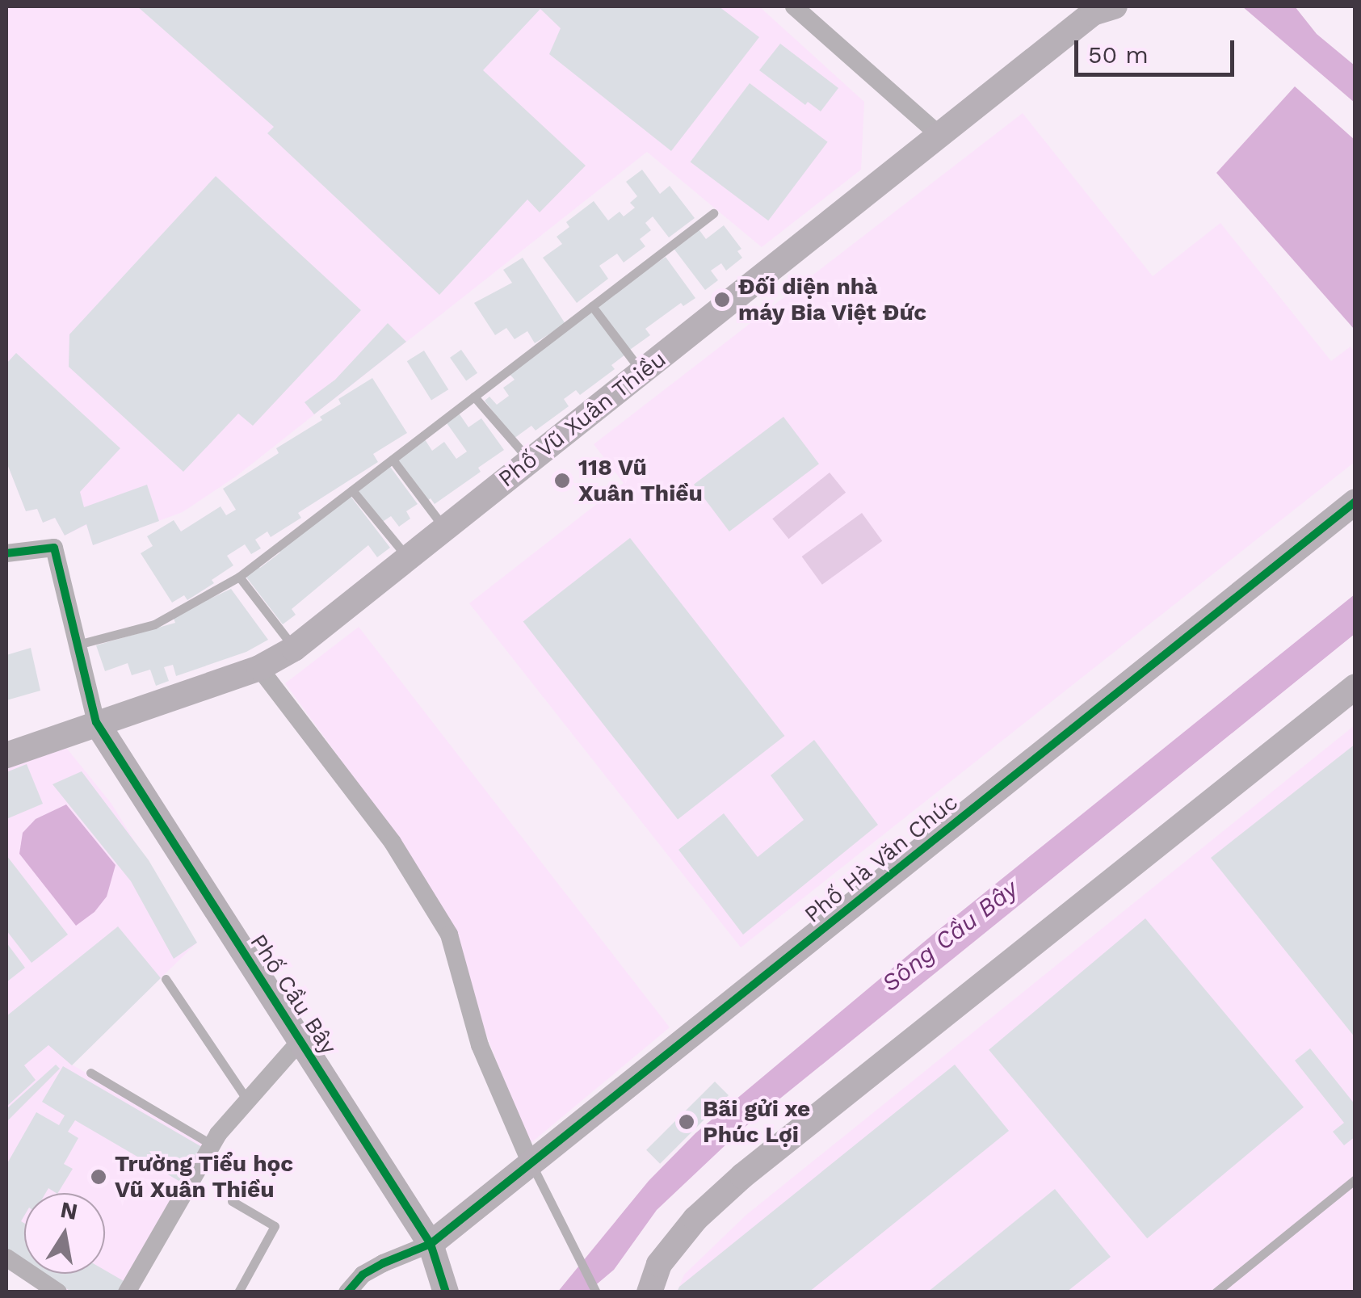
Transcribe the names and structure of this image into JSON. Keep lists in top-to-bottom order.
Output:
{
  "streets": {
    "street": ["Phố Vũ Xuân Thiều", "Phố Hà Văn Chúc", "Phố Cầu Bây"]
  },
  "crossings": [
    ["Phố Vũ Xuân Thiều", "Phố Cầu Bây"],
    ["Phố Hà Văn Chúc", "Phố Cầu Bây"]
  ],
  "water": ["Sông Cầu Bây"],
  "places": [
    "Đối diện nhà máy Bia Việt Đức",
    "118 Vũ Xuân Thiều",
    "Bãi gửi xe Phúc Lợi",
    "Trường Tiểu học Vũ Xuân Thiều"
  ],
  "scale_bar": "50 m",
  "north": "top"
}
